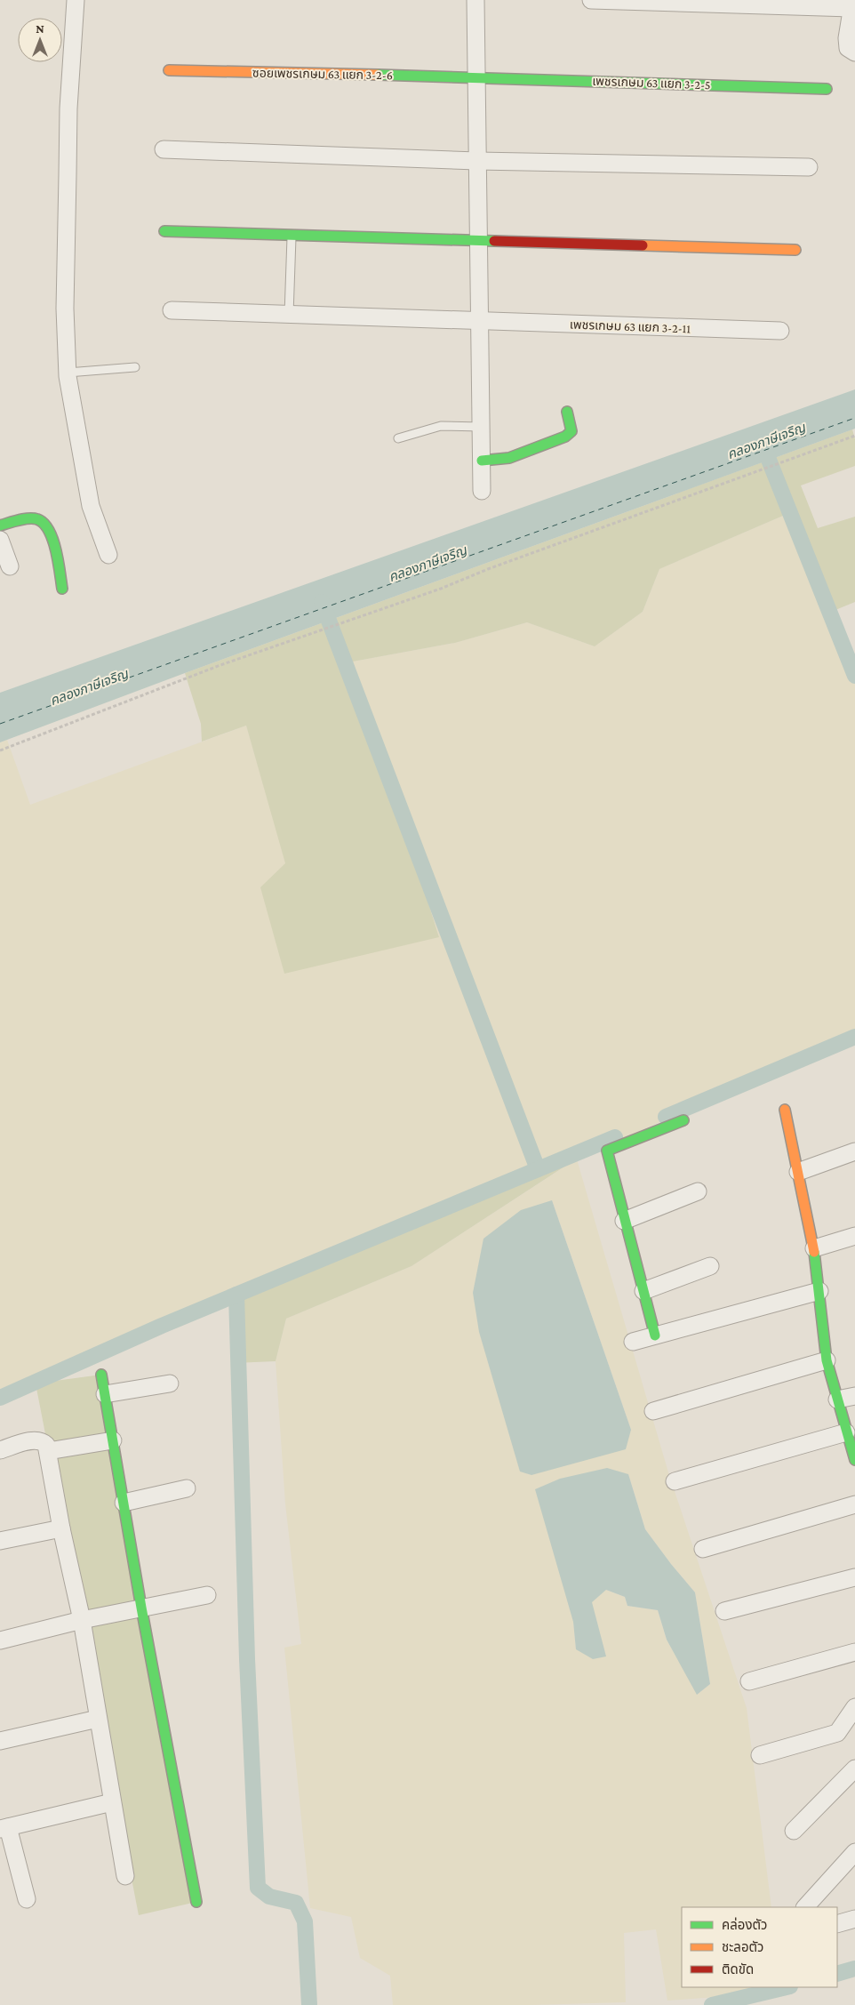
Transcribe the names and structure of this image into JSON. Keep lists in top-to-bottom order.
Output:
{
  "streets": {
    "street": ["ซอยเพชรเกษม 63 แยก 3-2-6", "เพชรเกษม 63 แยก 3-2-5", "เพชรเกษม 63 แยก 3-2-11"]
  },
  "crossings": [
    ["ซอยเพชรเกษม 63 แยก 3-2-6", "เพชรเกษม 63 แยก 3-2-5"]
  ],
  "water": ["คลองภาษีเจริญ"],
  "legend": ["คล่องตัว", "ชะลอตัว", "ติดขัด"],
  "north": "top"
}
